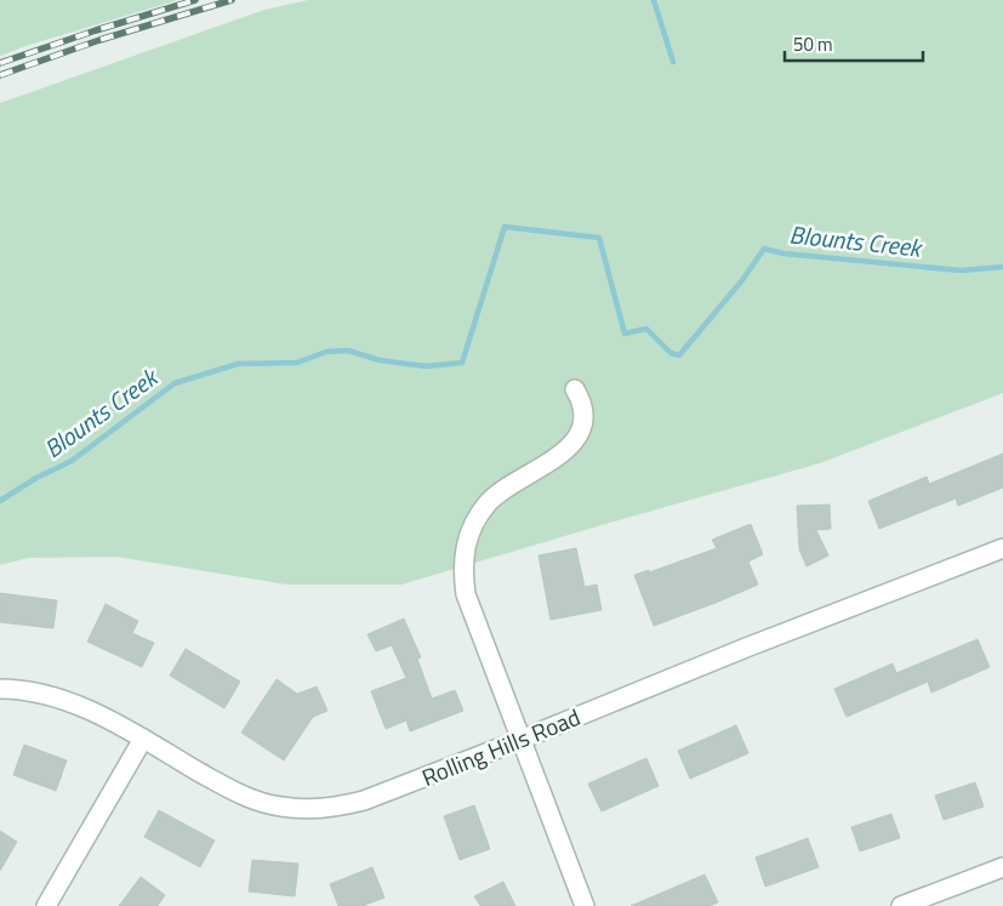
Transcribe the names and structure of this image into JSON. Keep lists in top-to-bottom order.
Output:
{
  "streets": {
    "street": ["Rolling Hills Road"]
  },
  "water": ["Blounts Creek"],
  "scale_bar": "50 m"
}
